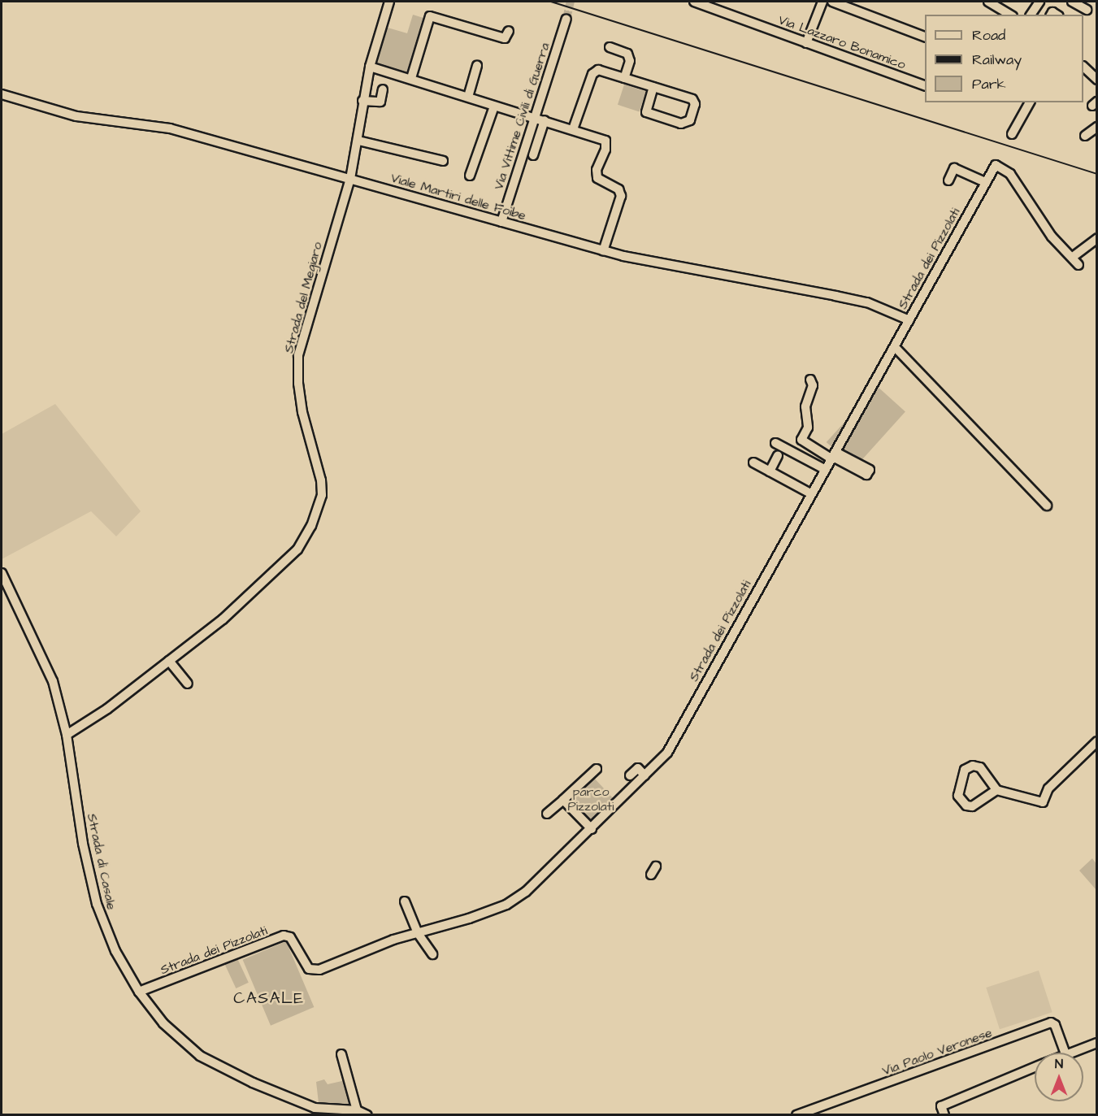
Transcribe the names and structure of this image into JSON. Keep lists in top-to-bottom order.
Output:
{
  "streets": {
    "street": [
      "Via Lazzaro Bonamico",
      "Via Vittime Civili di Guerra",
      "Viale Martiri delle Foibe",
      "Strada dei Pizzolati",
      "Strada del Megiaro",
      "Strada di Casale",
      "Via Paolo Veronese"
    ]
  },
  "crossings": [
    ["Via Vittime Civili di Guerra", "Viale Martiri delle Foibe"],
    ["Viale Martiri delle Foibe", "Strada dei Pizzolati"],
    ["Viale Martiri delle Foibe", "Strada del Megiaro"],
    ["Strada dei Pizzolati", "Strada di Casale"],
    ["Strada del Megiaro", "Strada di Casale"]
  ],
  "districts": ["CASALE"],
  "parks": ["parco Pizzolati"],
  "legend": ["Road", "Railway", "Park"],
  "north": "top"
}
